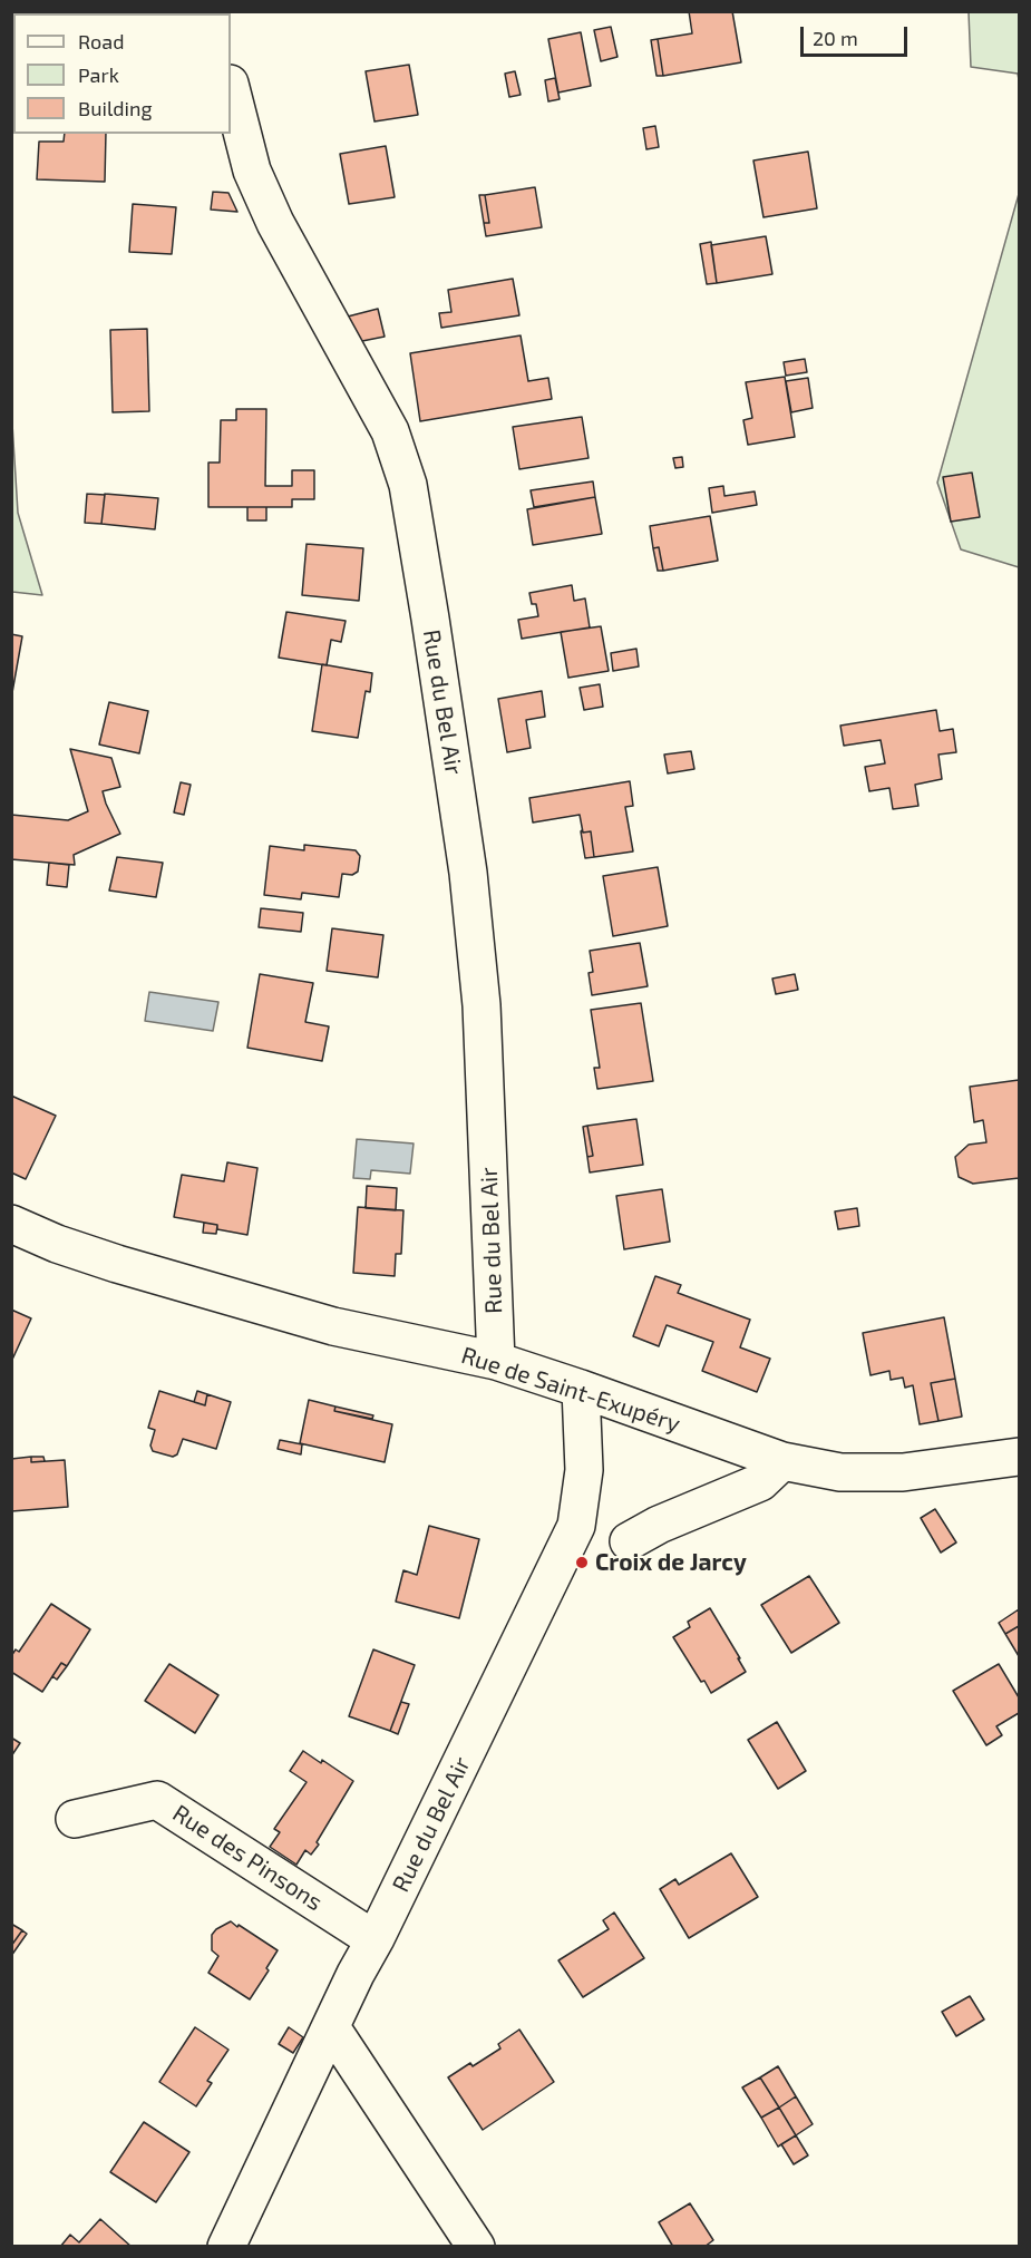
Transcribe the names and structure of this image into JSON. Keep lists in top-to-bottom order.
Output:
{
  "streets": {
    "street": ["Rue du Bel Air", "Rue de Saint-Exupéry", "Rue des Pinsons"]
  },
  "crossings": [
    ["Rue du Bel Air", "Rue de Saint-Exupéry"],
    ["Rue du Bel Air", "Rue des Pinsons"]
  ],
  "places": ["Croix de Jarcy"],
  "legend": ["Road", "Park", "Building"],
  "scale_bar": "20 m"
}
